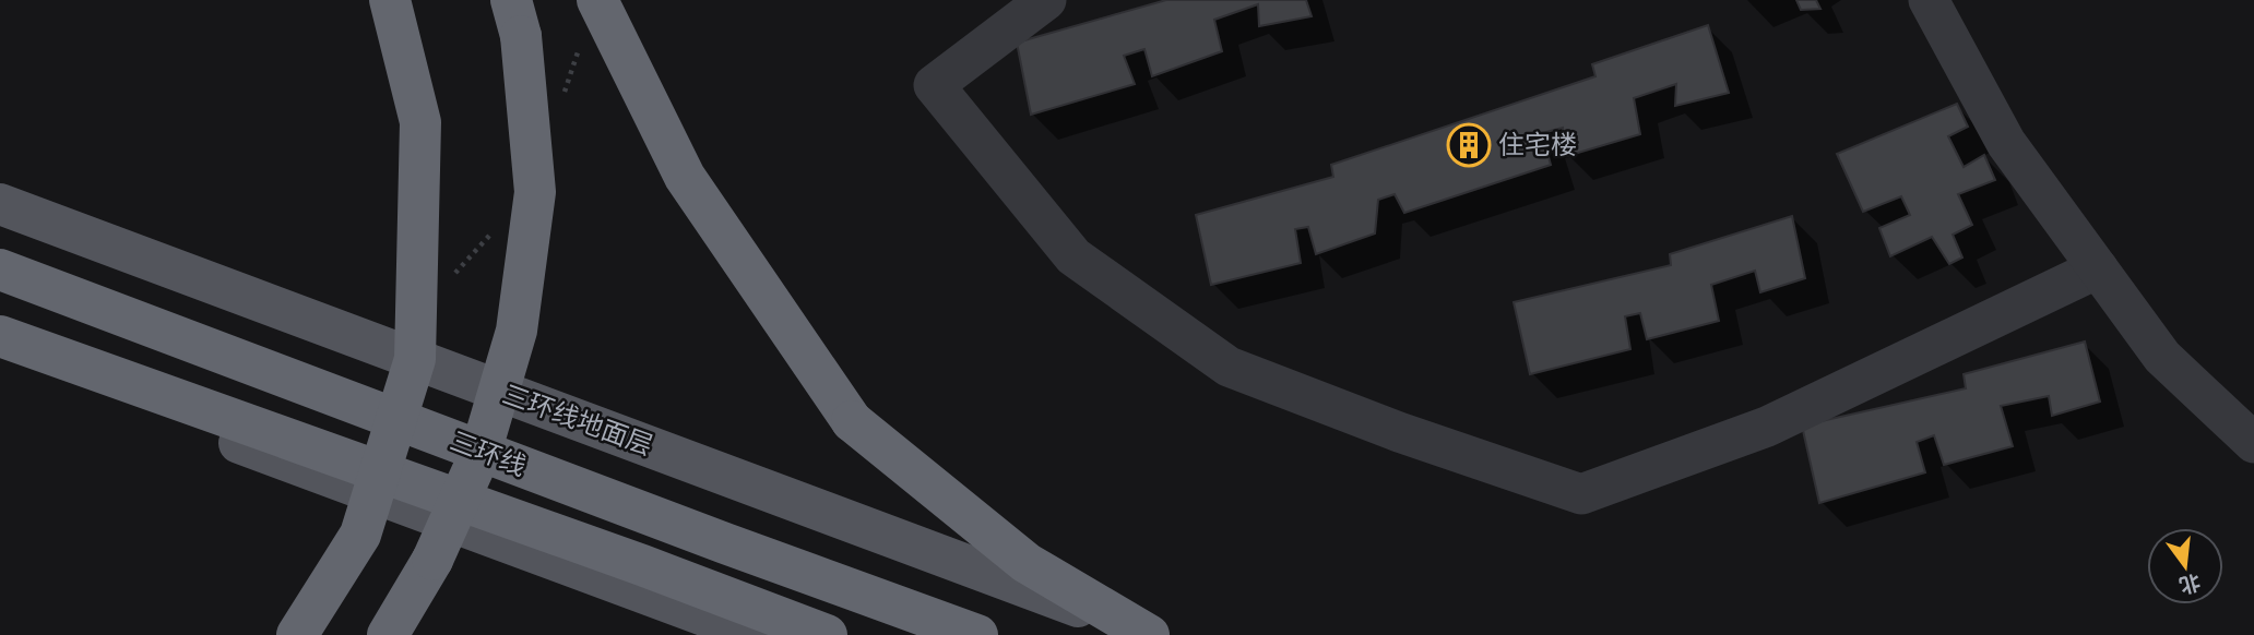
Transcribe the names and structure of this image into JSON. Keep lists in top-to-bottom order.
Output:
{
  "streets": {
    "highway": ["三环线"],
    "main road": ["三环线地面层"]
  },
  "places": {
    "building": ["住宅楼"]
  },
  "north": "bottom"
}
